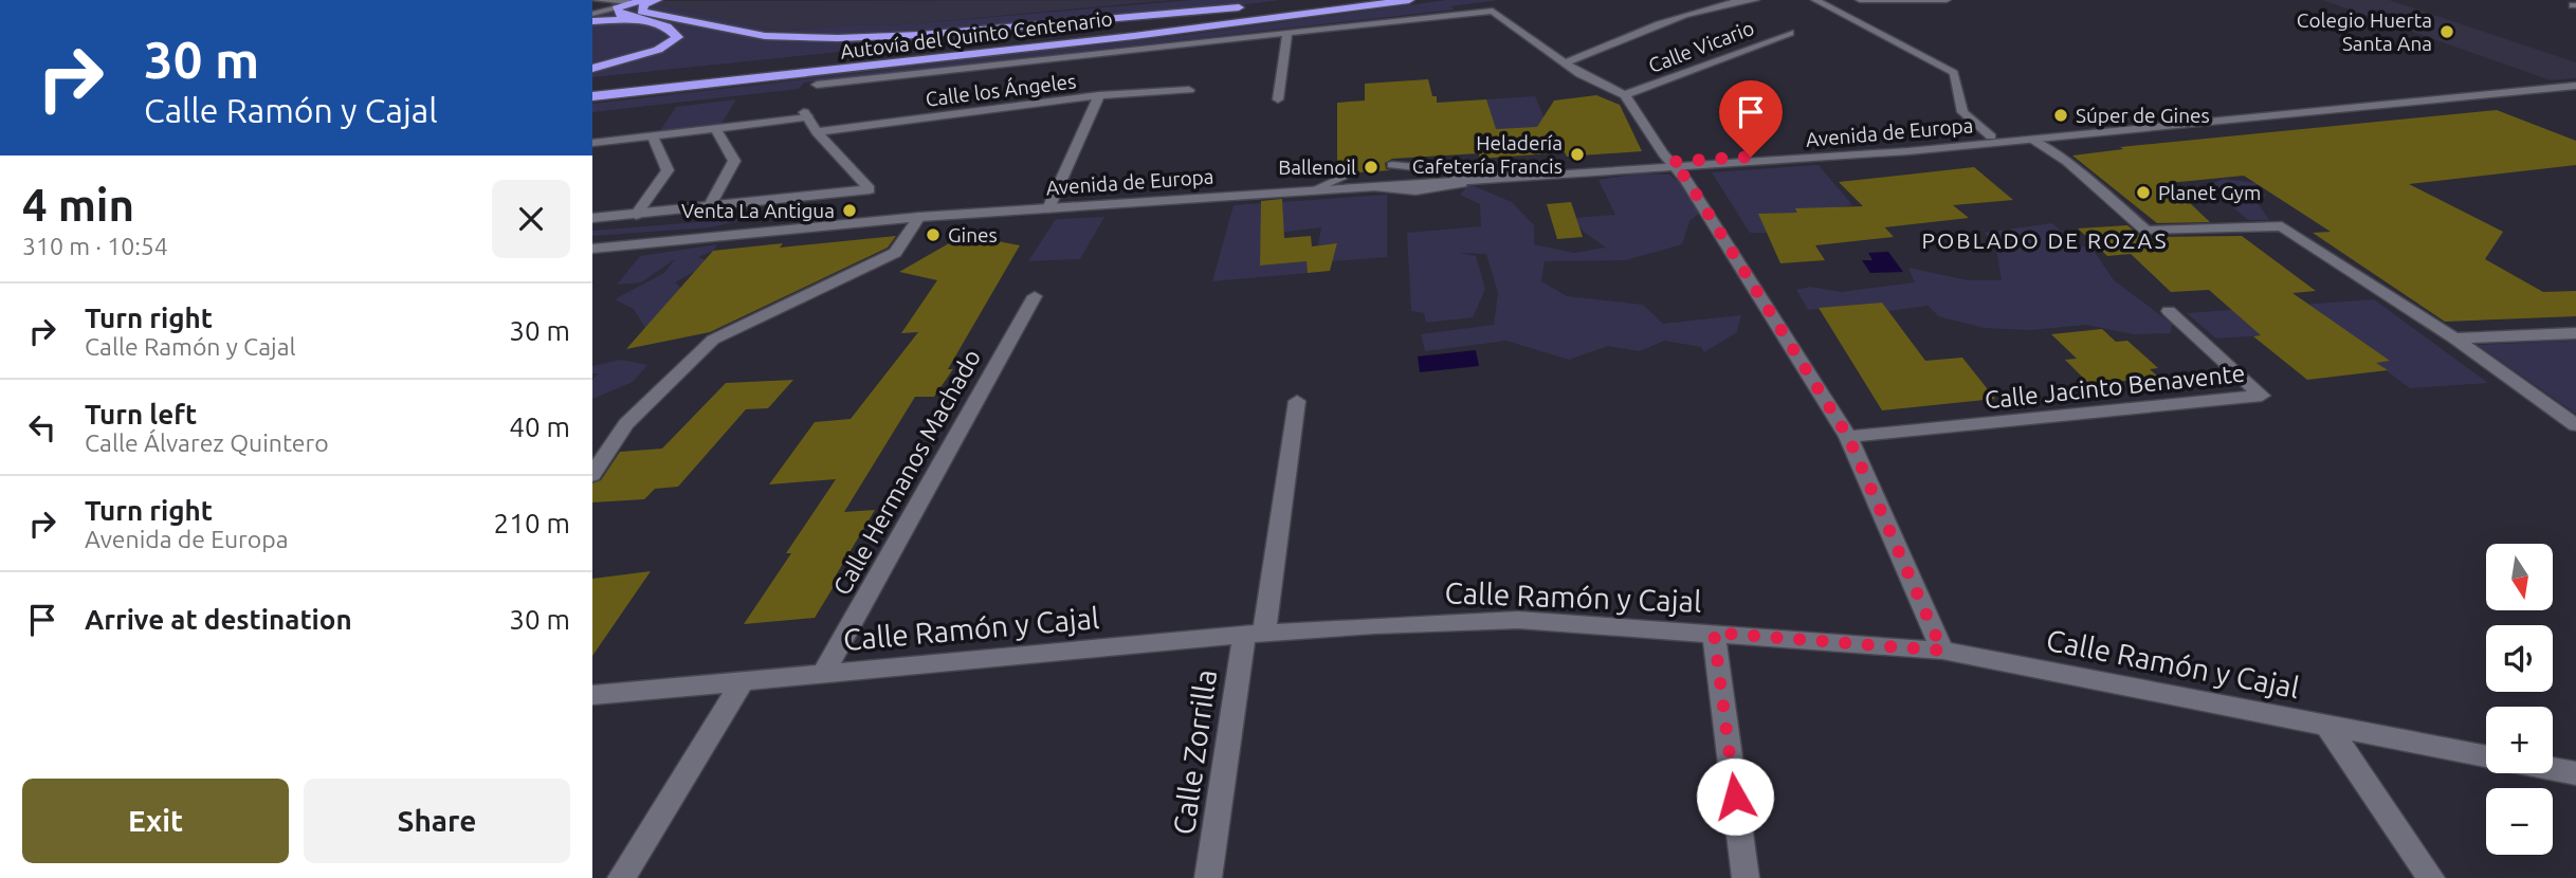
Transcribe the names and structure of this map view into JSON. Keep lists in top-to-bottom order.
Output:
{
  "streets": {
    "highway": ["Autovía del Quinto Centenario"],
    "street": [
      "Calle Vicario",
      "Calle los Ángeles",
      "Avenida de Europa",
      "Calle Jacinto Benavente",
      "Calle Hermanos Machado",
      "Calle Ramón y Cajal",
      "Calle Zorrilla"
    ]
  },
  "crossings": [
    ["Calle Hermanos Machado", "Calle Ramón y Cajal"],
    ["Calle Ramón y Cajal", "Calle Zorrilla"]
  ],
  "districts": ["POBLADO DE ROZAS"],
  "places": [
    "Colegio Huerta Santa Ana",
    "Súper de Gines",
    "Heladería Cafetería Francis",
    "Ballenoil",
    "Planet Gym",
    "Venta La Antigua",
    "Gines"
  ],
  "north": "bottom",
  "page": {
    "turn": ["30 m", "Calle Ramón y Cajal"],
    "heading": ["4 min", "310 m · 10:54"],
    "list": [
      {
        "name": "Turn right",
        "note": "Calle Ramón y Cajal",
        "value": "30 m"
      },
      {
        "name": "Turn left",
        "note": "Calle Álvarez Quintero",
        "value": "40 m"
      },
      {
        "name": "Turn right",
        "note": "Avenida de Europa",
        "value": "210 m"
      },
      {
        "name": "Arrive at destination",
        "value": "30 m"
      }
    ],
    "map_buttons": ["+", "−"],
    "buttons": ["Exit", "Share"]
  }
}
